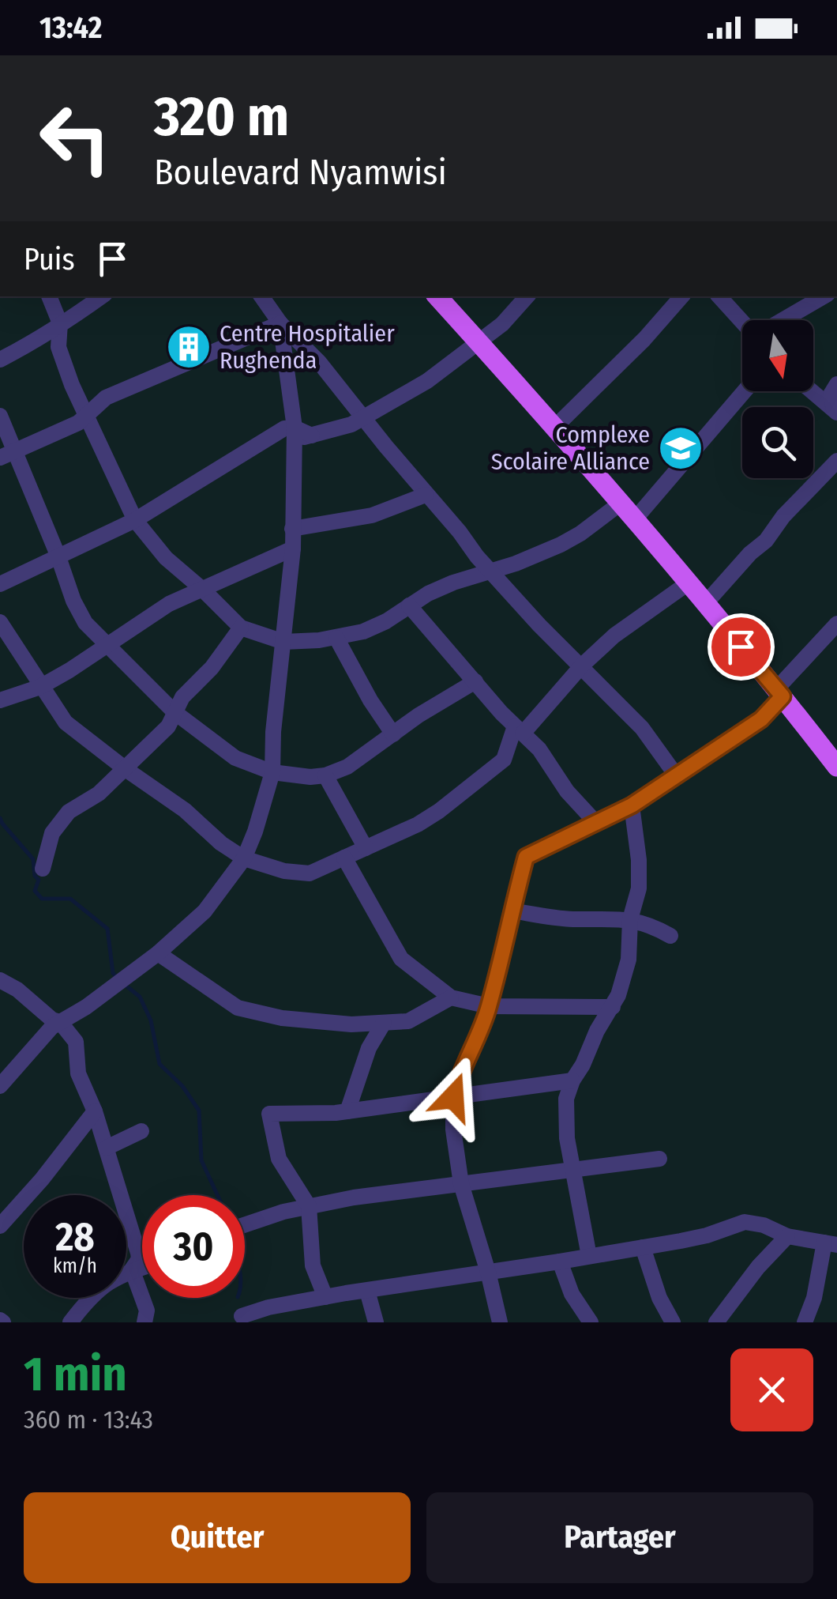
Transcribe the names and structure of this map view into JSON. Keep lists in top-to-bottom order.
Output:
{
  "places": {
    "building": ["Centre Hospitalier Rughenda"],
    "school or university": ["Complexe Scolaire Alliance"]
  },
  "north": "bottom",
  "page": {
    "status": "13:42",
    "turn": ["320 m", "Boulevard Nyamwisi"],
    "then": "Puis",
    "speed": "28 km/h",
    "limit": "30",
    "heading": ["1 min", "360 m · 13:43"],
    "buttons": ["Quitter", "Partager"]
  }
}
